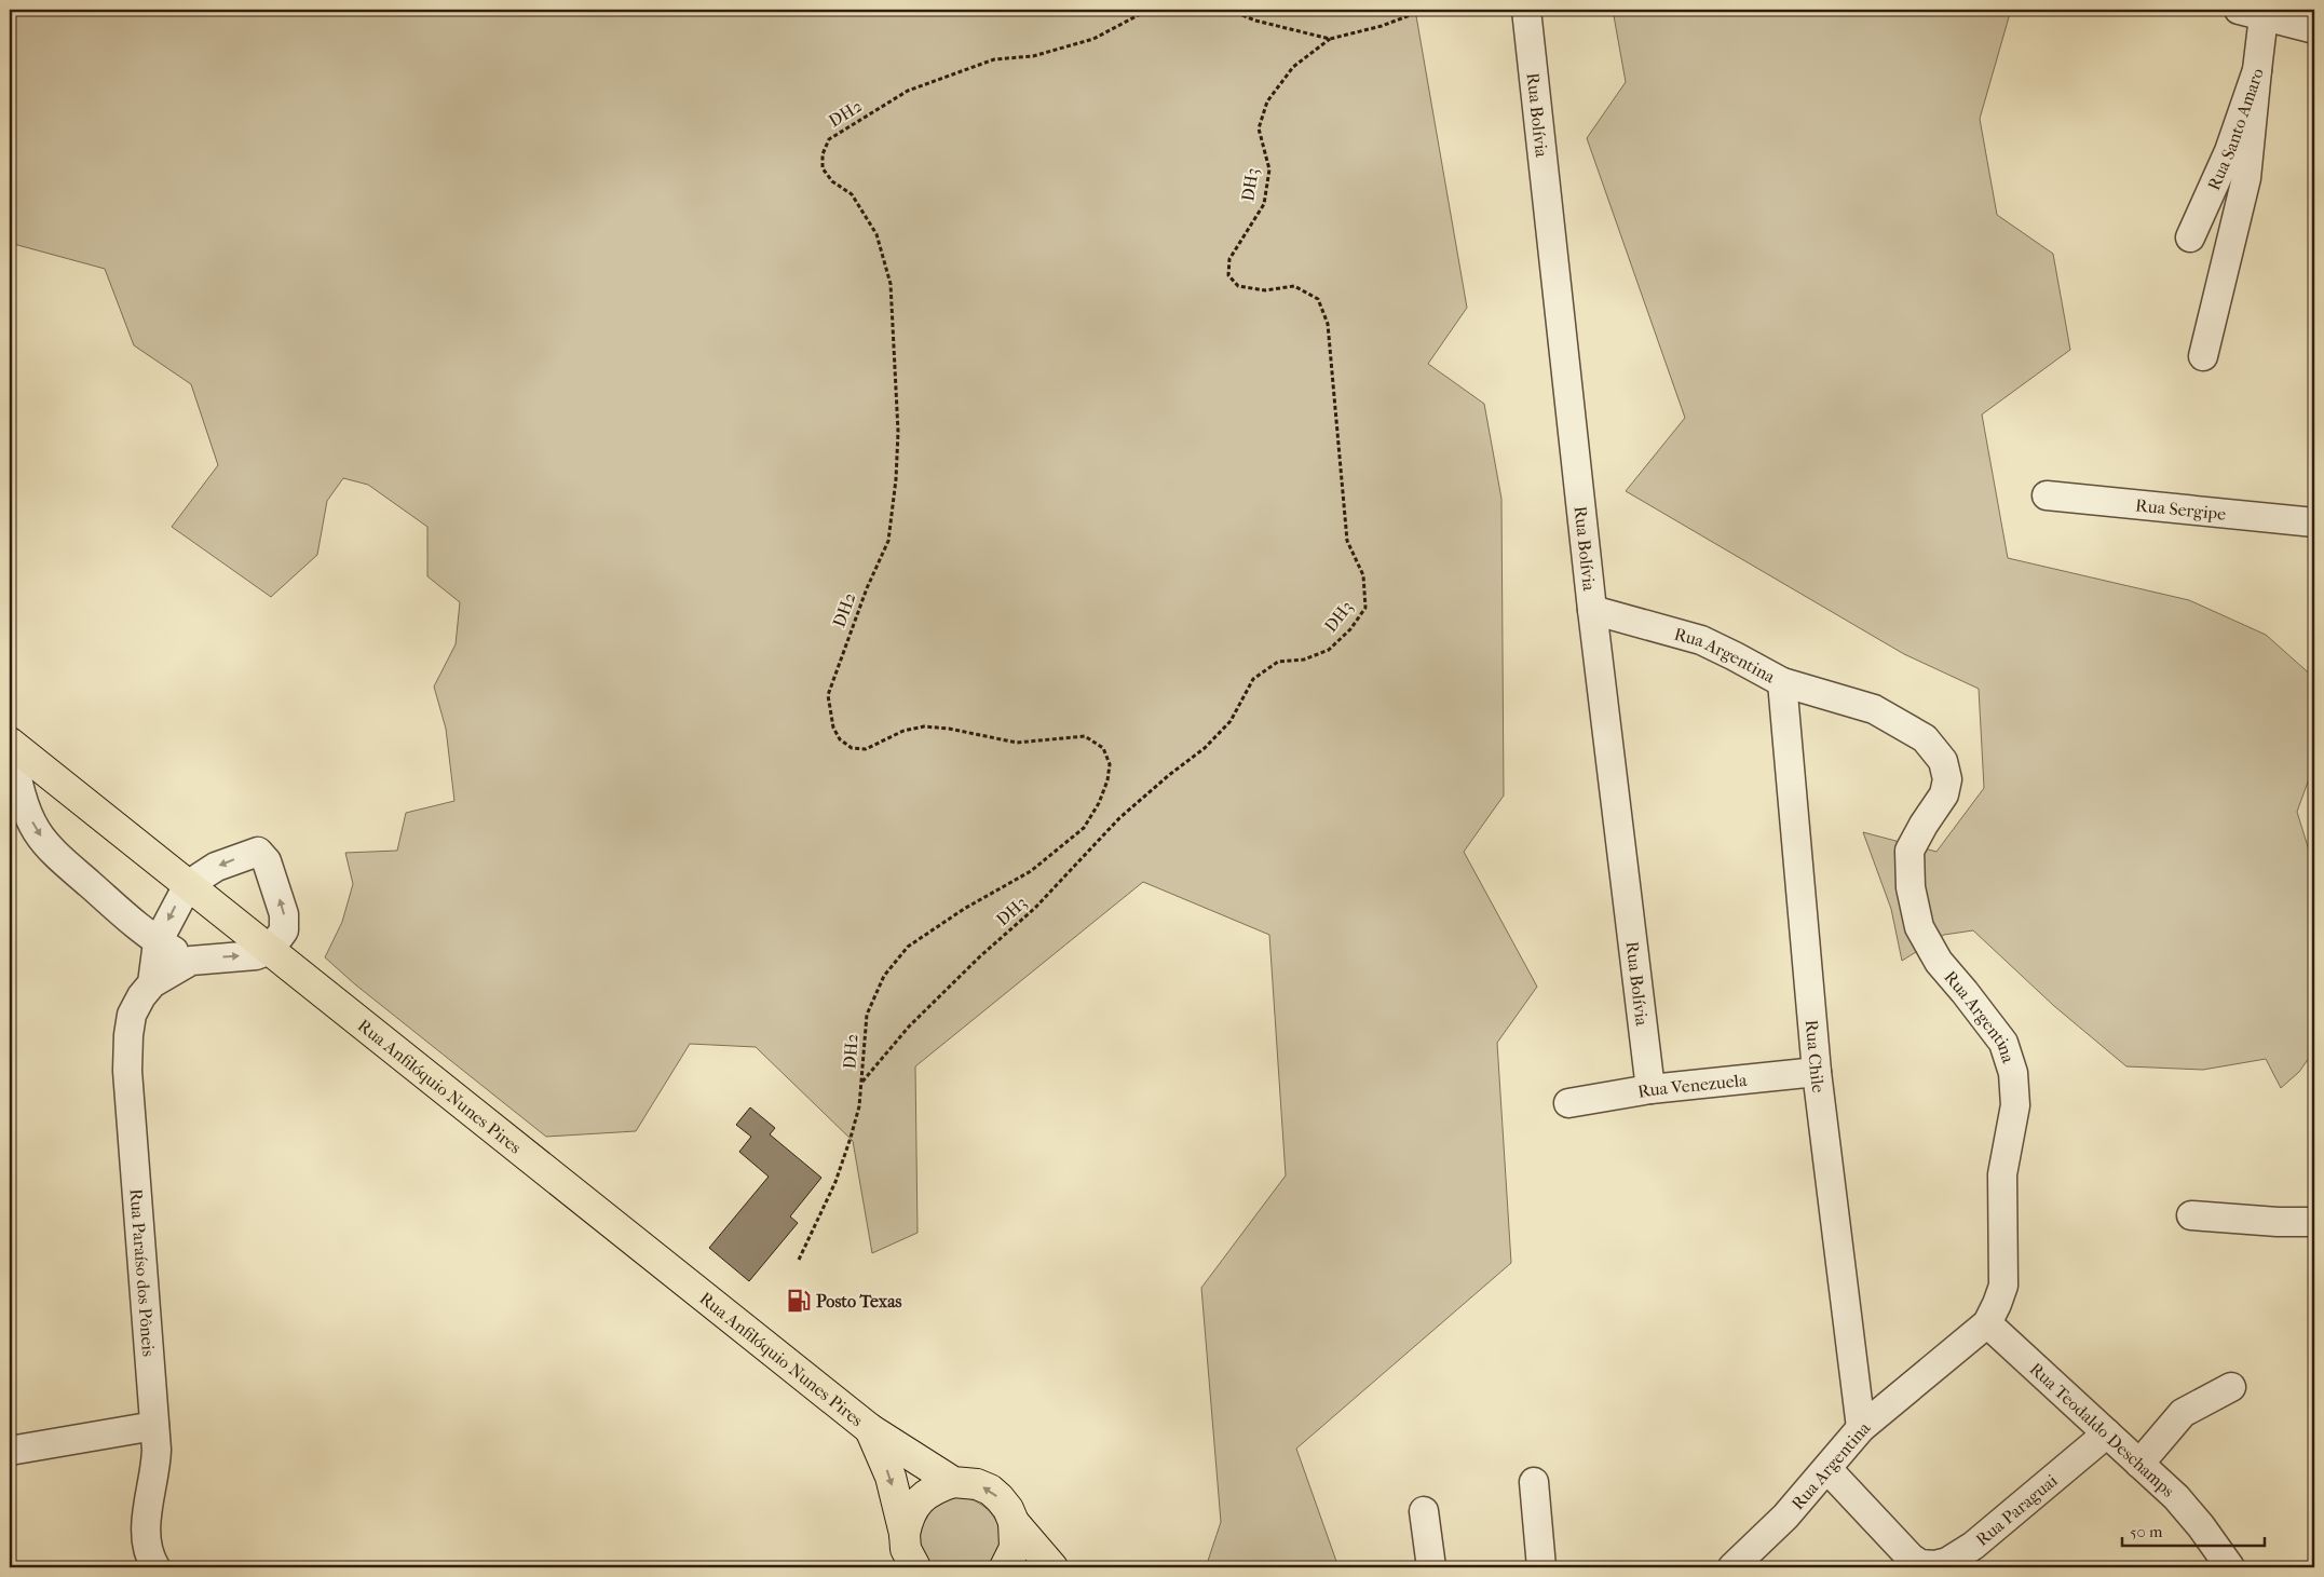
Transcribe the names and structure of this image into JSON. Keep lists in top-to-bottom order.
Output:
{
  "streets": {
    "main road": ["Rua Anfilóquio Nunes Pires"],
    "street": [
      "Rua Bolívia",
      "Rua Santo Amaro",
      "Rua Sergipe",
      "Rua Argentina",
      "Rua Chile",
      "Rua Venezuela",
      "Rua Paraíso dos Pôneis",
      "Rua Teodaldo Deschamps",
      "Rua Paraguai"
    ],
    "path": ["DH2", "DH3"]
  },
  "crossings": [
    ["DH2", "DH3"],
    ["Rua Bolívia", "Rua Argentina"],
    ["Rua Bolívia", "Rua Venezuela"],
    ["Rua Argentina", "Rua Chile"],
    ["Rua Argentina", "Rua Teodaldo Deschamps"],
    ["Rua Argentina", "Rua Paraguai"],
    ["Rua Chile", "Rua Venezuela"],
    ["Rua Anfilóquio Nunes Pires", "Rua Paraíso dos Pôneis"],
    ["Rua Teodaldo Deschamps", "Rua Paraguai"]
  ],
  "places": {
    "fuel station": ["Posto Texas"]
  },
  "scale_bar": "50 m"
}
